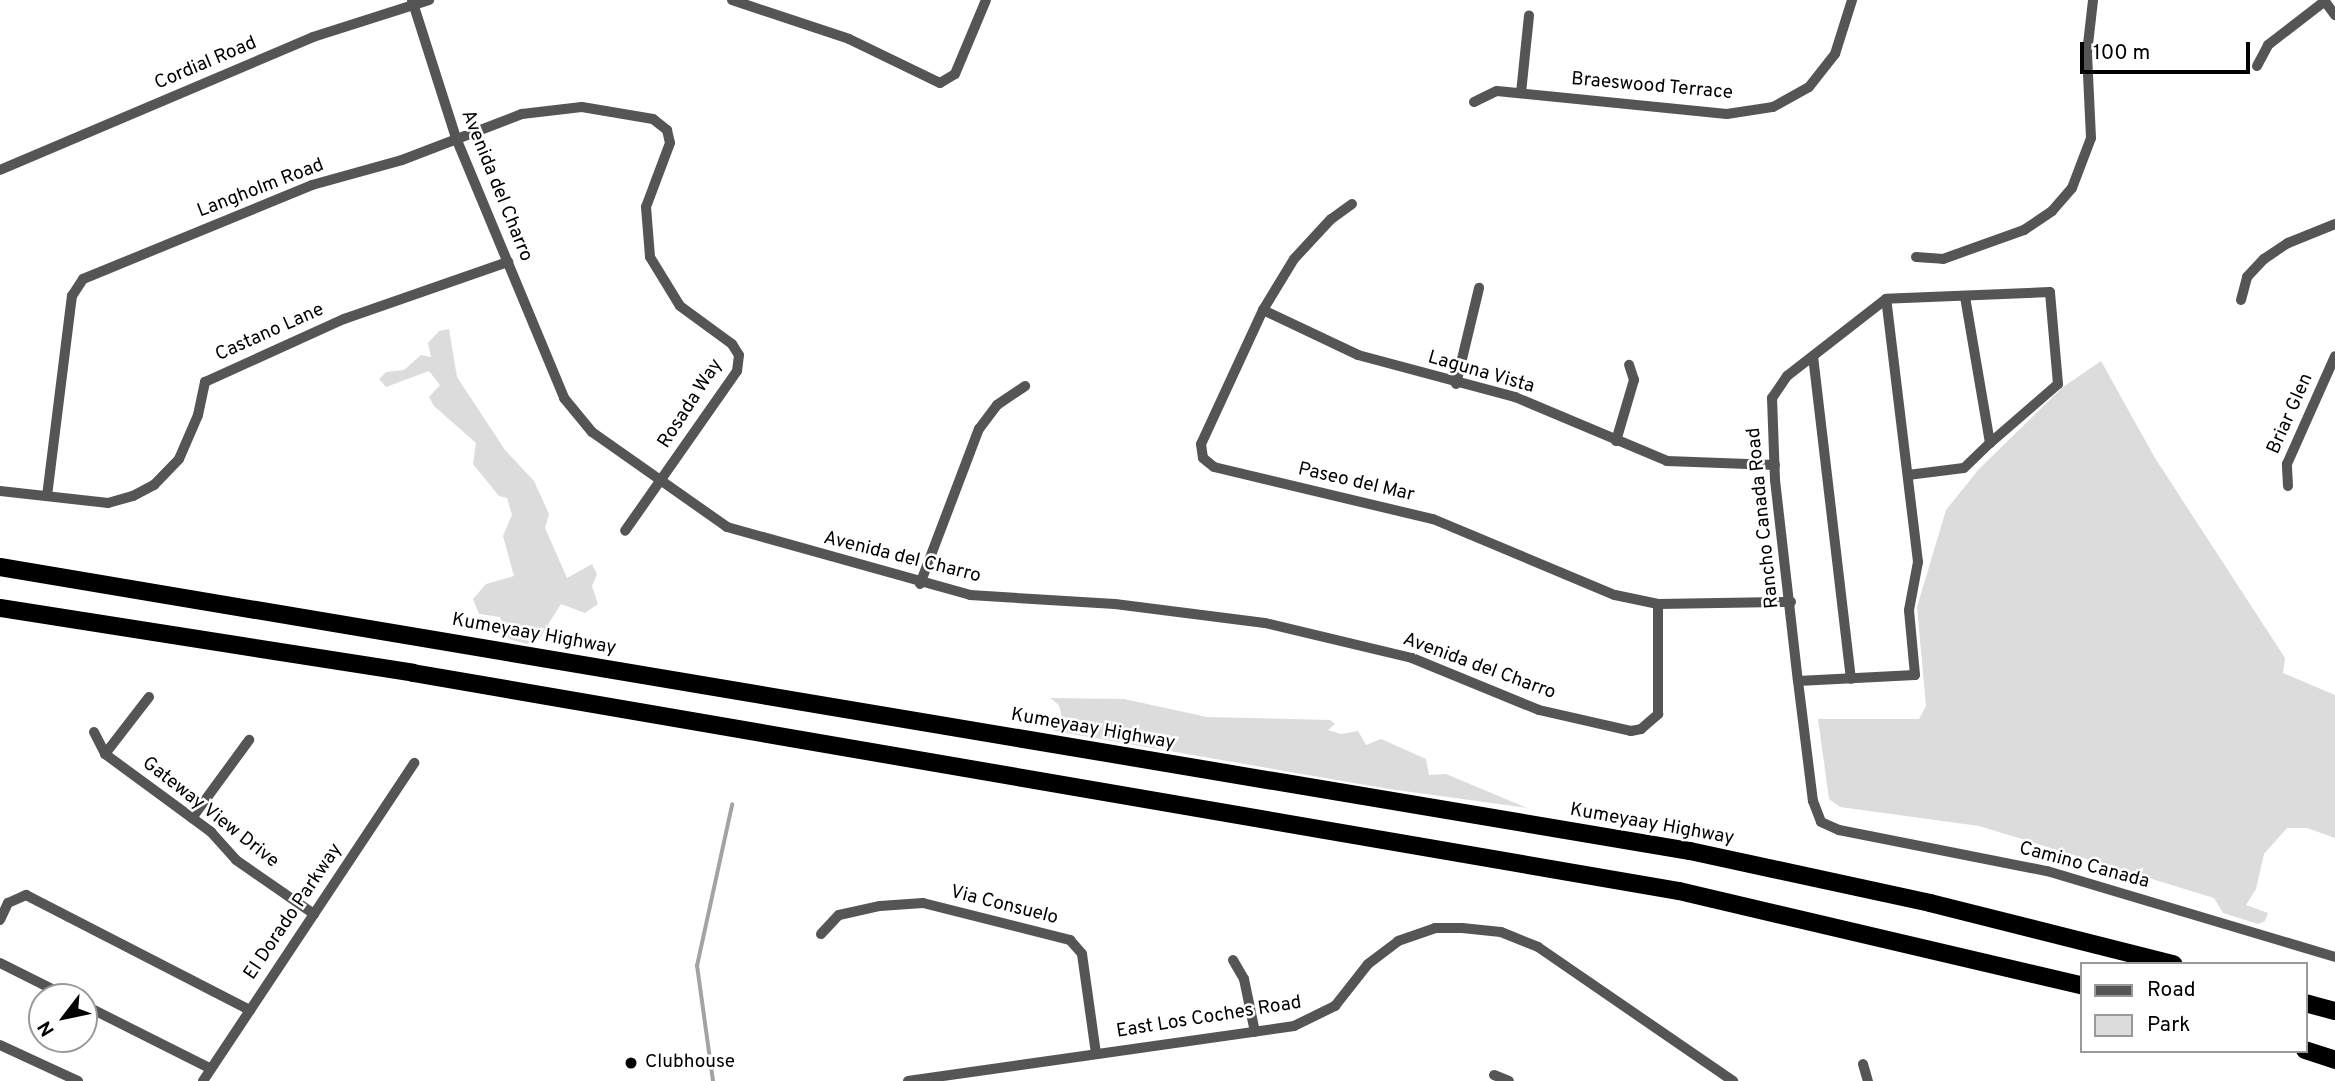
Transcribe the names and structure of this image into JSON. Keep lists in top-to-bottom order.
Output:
{
  "streets": {
    "highway": ["Kumeyaay Highway"],
    "street": [
      "Cordial Road",
      "Braeswood Terrace",
      "Avenida del Charro",
      "Langholm Road",
      "Castano Lane",
      "Laguna Vista",
      "Rosada Way",
      "Briar Glen",
      "Paseo del Mar",
      "Rancho Canada Road",
      "Gateway View Drive",
      "Camino Canada",
      "Via Consuelo",
      "El Dorado Parkway",
      "East Los Coches Road"
    ]
  },
  "crossings": [
    ["Cordial Road", "Avenida del Charro"],
    ["Avenida del Charro", "Langholm Road"],
    ["Avenida del Charro", "Castano Lane"],
    ["Avenida del Charro", "Rosada Way"],
    ["Avenida del Charro", "Paseo del Mar"],
    ["Langholm Road", "Castano Lane"],
    ["Langholm Road", "Rosada Way"],
    ["Laguna Vista", "Paseo del Mar"],
    ["Laguna Vista", "Rancho Canada Road"],
    ["Paseo del Mar", "Rancho Canada Road"],
    ["Rancho Canada Road", "Camino Canada"],
    ["Gateway View Drive", "El Dorado Parkway"],
    ["Via Consuelo", "East Los Coches Road"]
  ],
  "places": ["Clubhouse"],
  "legend": ["Road", "Park"],
  "scale_bar": "100 m",
  "north": "bottom left"
}
